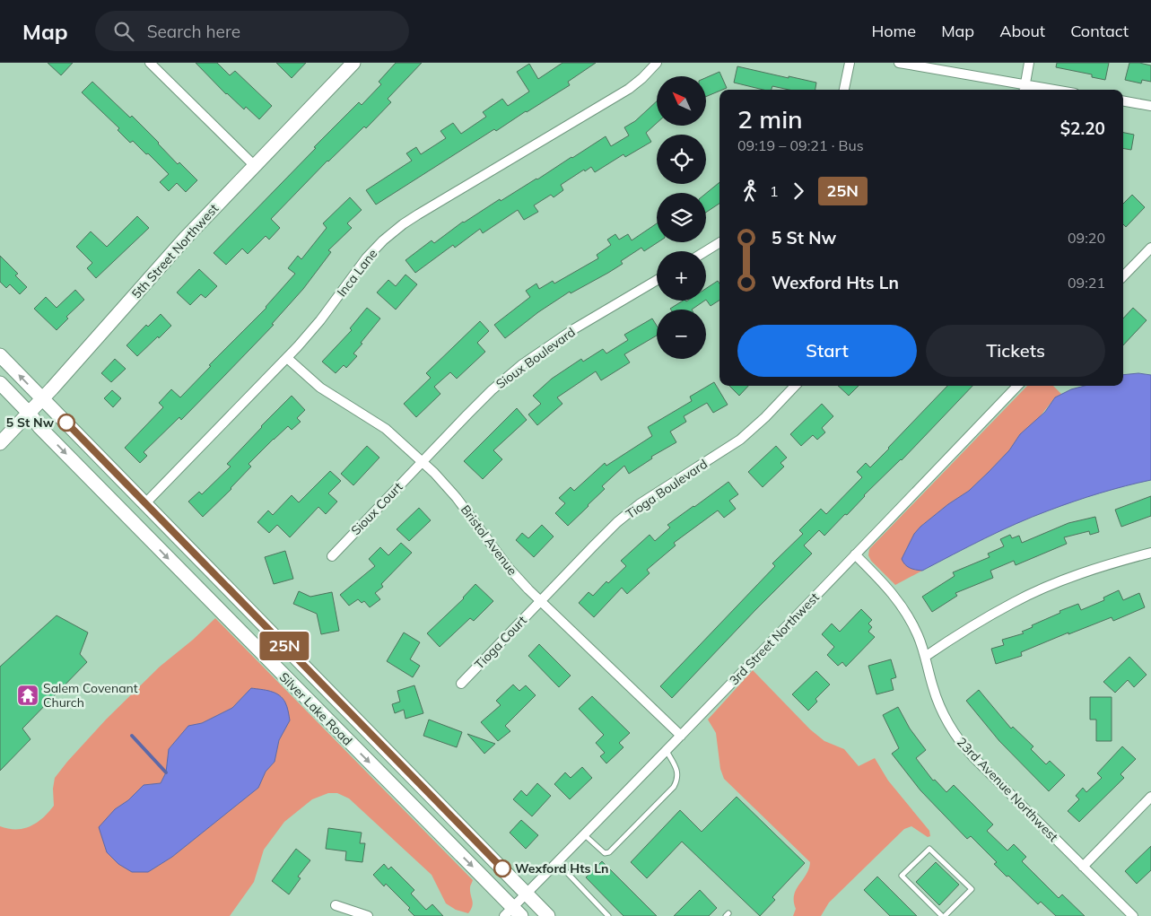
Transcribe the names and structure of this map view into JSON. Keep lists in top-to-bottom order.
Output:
{
  "streets": {
    "main road": ["5th Street Northwest", "Silver Lake Road"],
    "street": [
      "Inca Lane",
      "Sioux Boulevard",
      "Tioga Boulevard",
      "Sioux Court",
      "Bristol Avenue",
      "3rd Street Northwest",
      "Tioga Court",
      "23rd Avenue Northwest"
    ]
  },
  "crossings": [
    ["5th Street Northwest", "Silver Lake Road"],
    ["Inca Lane", "Bristol Avenue"],
    ["Sioux Boulevard", "Sioux Court"],
    ["Sioux Boulevard", "Bristol Avenue"],
    ["Tioga Boulevard", "Bristol Avenue"],
    ["Tioga Boulevard", "Tioga Court"],
    ["Sioux Court", "Bristol Avenue"],
    ["Bristol Avenue", "3rd Street Northwest"],
    ["Bristol Avenue", "Tioga Court"],
    ["3rd Street Northwest", "Silver Lake Road"],
    ["3rd Street Northwest", "23rd Avenue Northwest"]
  ],
  "places": {
    "other": ["5 St Nw", "Wexford Hts Ln"],
    "temple": ["Salem Covenant Church"]
  },
  "lines": ["bus line 25N"],
  "north": "top left",
  "page": {
    "header": "Map",
    "search": "Search here",
    "nav": [
      "Home",
      "Map",
      "About",
      "Contact"
    ],
    "on_map": "25N",
    "map_buttons": ["+", "−"],
    "heading": ["2 min", "09:19 – 09:21 · Bus", "$2.20"],
    "legs": ["1", "25N"],
    "list": [
      {
        "name": "5 St Nw",
        "value": "09:20"
      },
      {
        "name": "Wexford Hts Ln",
        "value": "09:21"
      }
    ],
    "buttons": ["Start", "Tickets"]
  }
}
